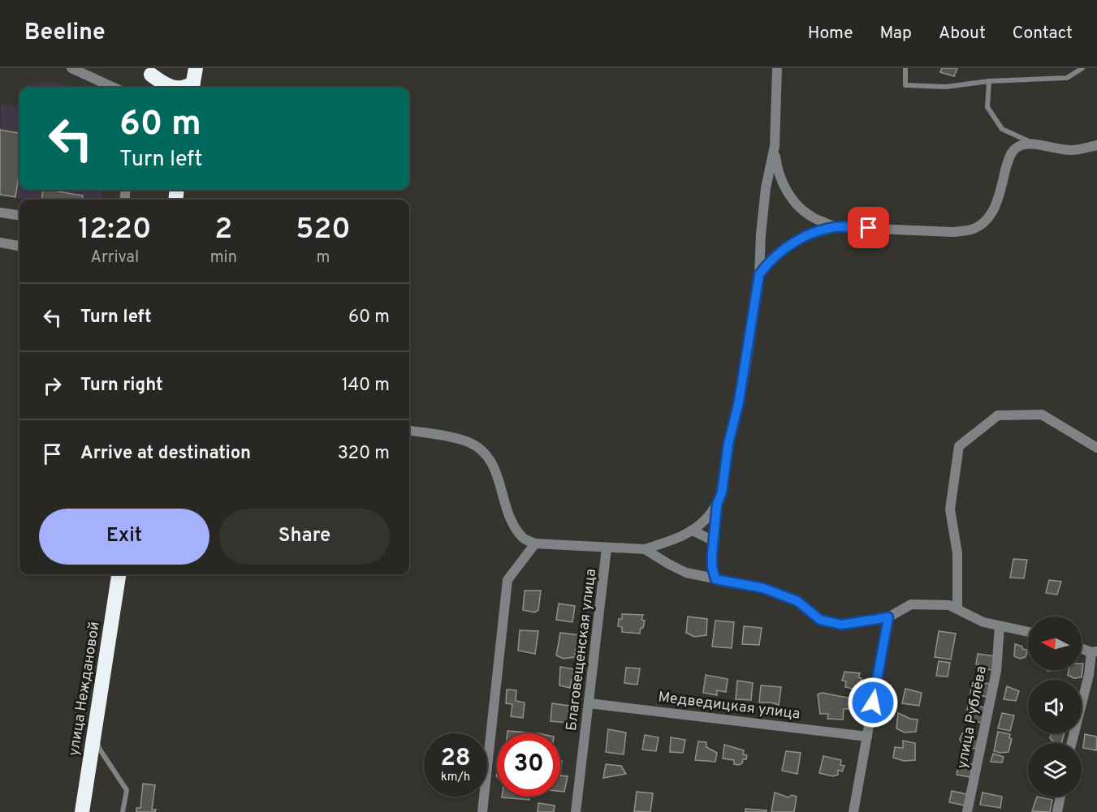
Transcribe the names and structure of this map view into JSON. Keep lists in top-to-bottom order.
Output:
{
  "streets": {
    "highway": ["улица Неждановой"],
    "street": ["Благовещенская улица", "Медведицкая улица", "улица Рублёва"]
  },
  "crossings": [
    ["Благовещенская улица", "Медведицкая улица"]
  ],
  "north": "left",
  "page": {
    "header": "Beeline",
    "nav": [
      "Home",
      "Map",
      "About",
      "Contact"
    ],
    "turn": ["60 m", "Turn left"],
    "eta": [
      "12:20",
      "Arrival",
      "2",
      "min",
      "520",
      "m"
    ],
    "list": [
      {
        "name": "Turn left",
        "value": "60 m"
      },
      {
        "name": "Turn right",
        "value": "140 m"
      },
      {
        "name": "Arrive at destination",
        "value": "320 m"
      }
    ],
    "buttons": ["Exit", "Share"],
    "speed": "28 km/h",
    "limit": "30"
  }
}
